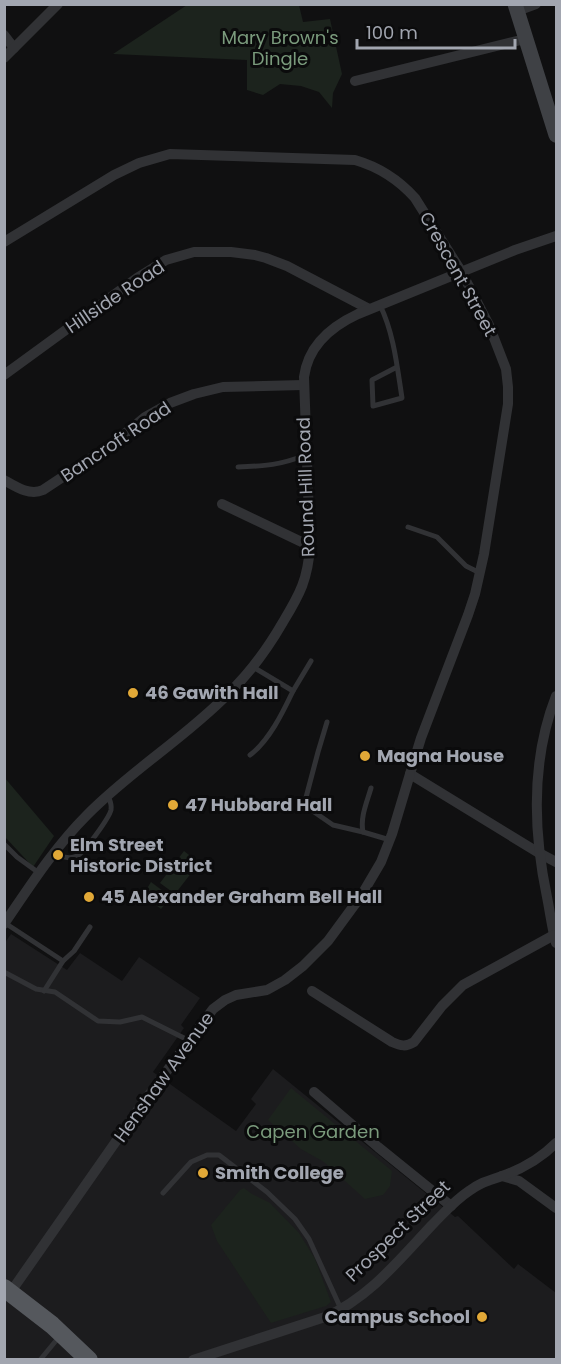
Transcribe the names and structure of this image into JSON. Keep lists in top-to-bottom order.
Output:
{
  "streets": {
    "street": [
      "Crescent Street",
      "Hillside Road",
      "Bancroft Road",
      "Round Hill Road",
      "Henshaw Avenue",
      "Prospect Street"
    ]
  },
  "crossings": [
    ["Crescent Street", "Round Hill Road"],
    ["Crescent Street", "Henshaw Avenue"],
    ["Hillside Road", "Round Hill Road"],
    ["Bancroft Road", "Round Hill Road"]
  ],
  "parks": ["Mary Brown's Dingle", "Capen Garden"],
  "places": [
    "46 Gawith Hall",
    "Magna House",
    "47 Hubbard Hall",
    "Elm Street Historic District",
    "45 Alexander Graham Bell Hall",
    "Smith College",
    "Campus School"
  ],
  "scale_bar": "100 m"
}
